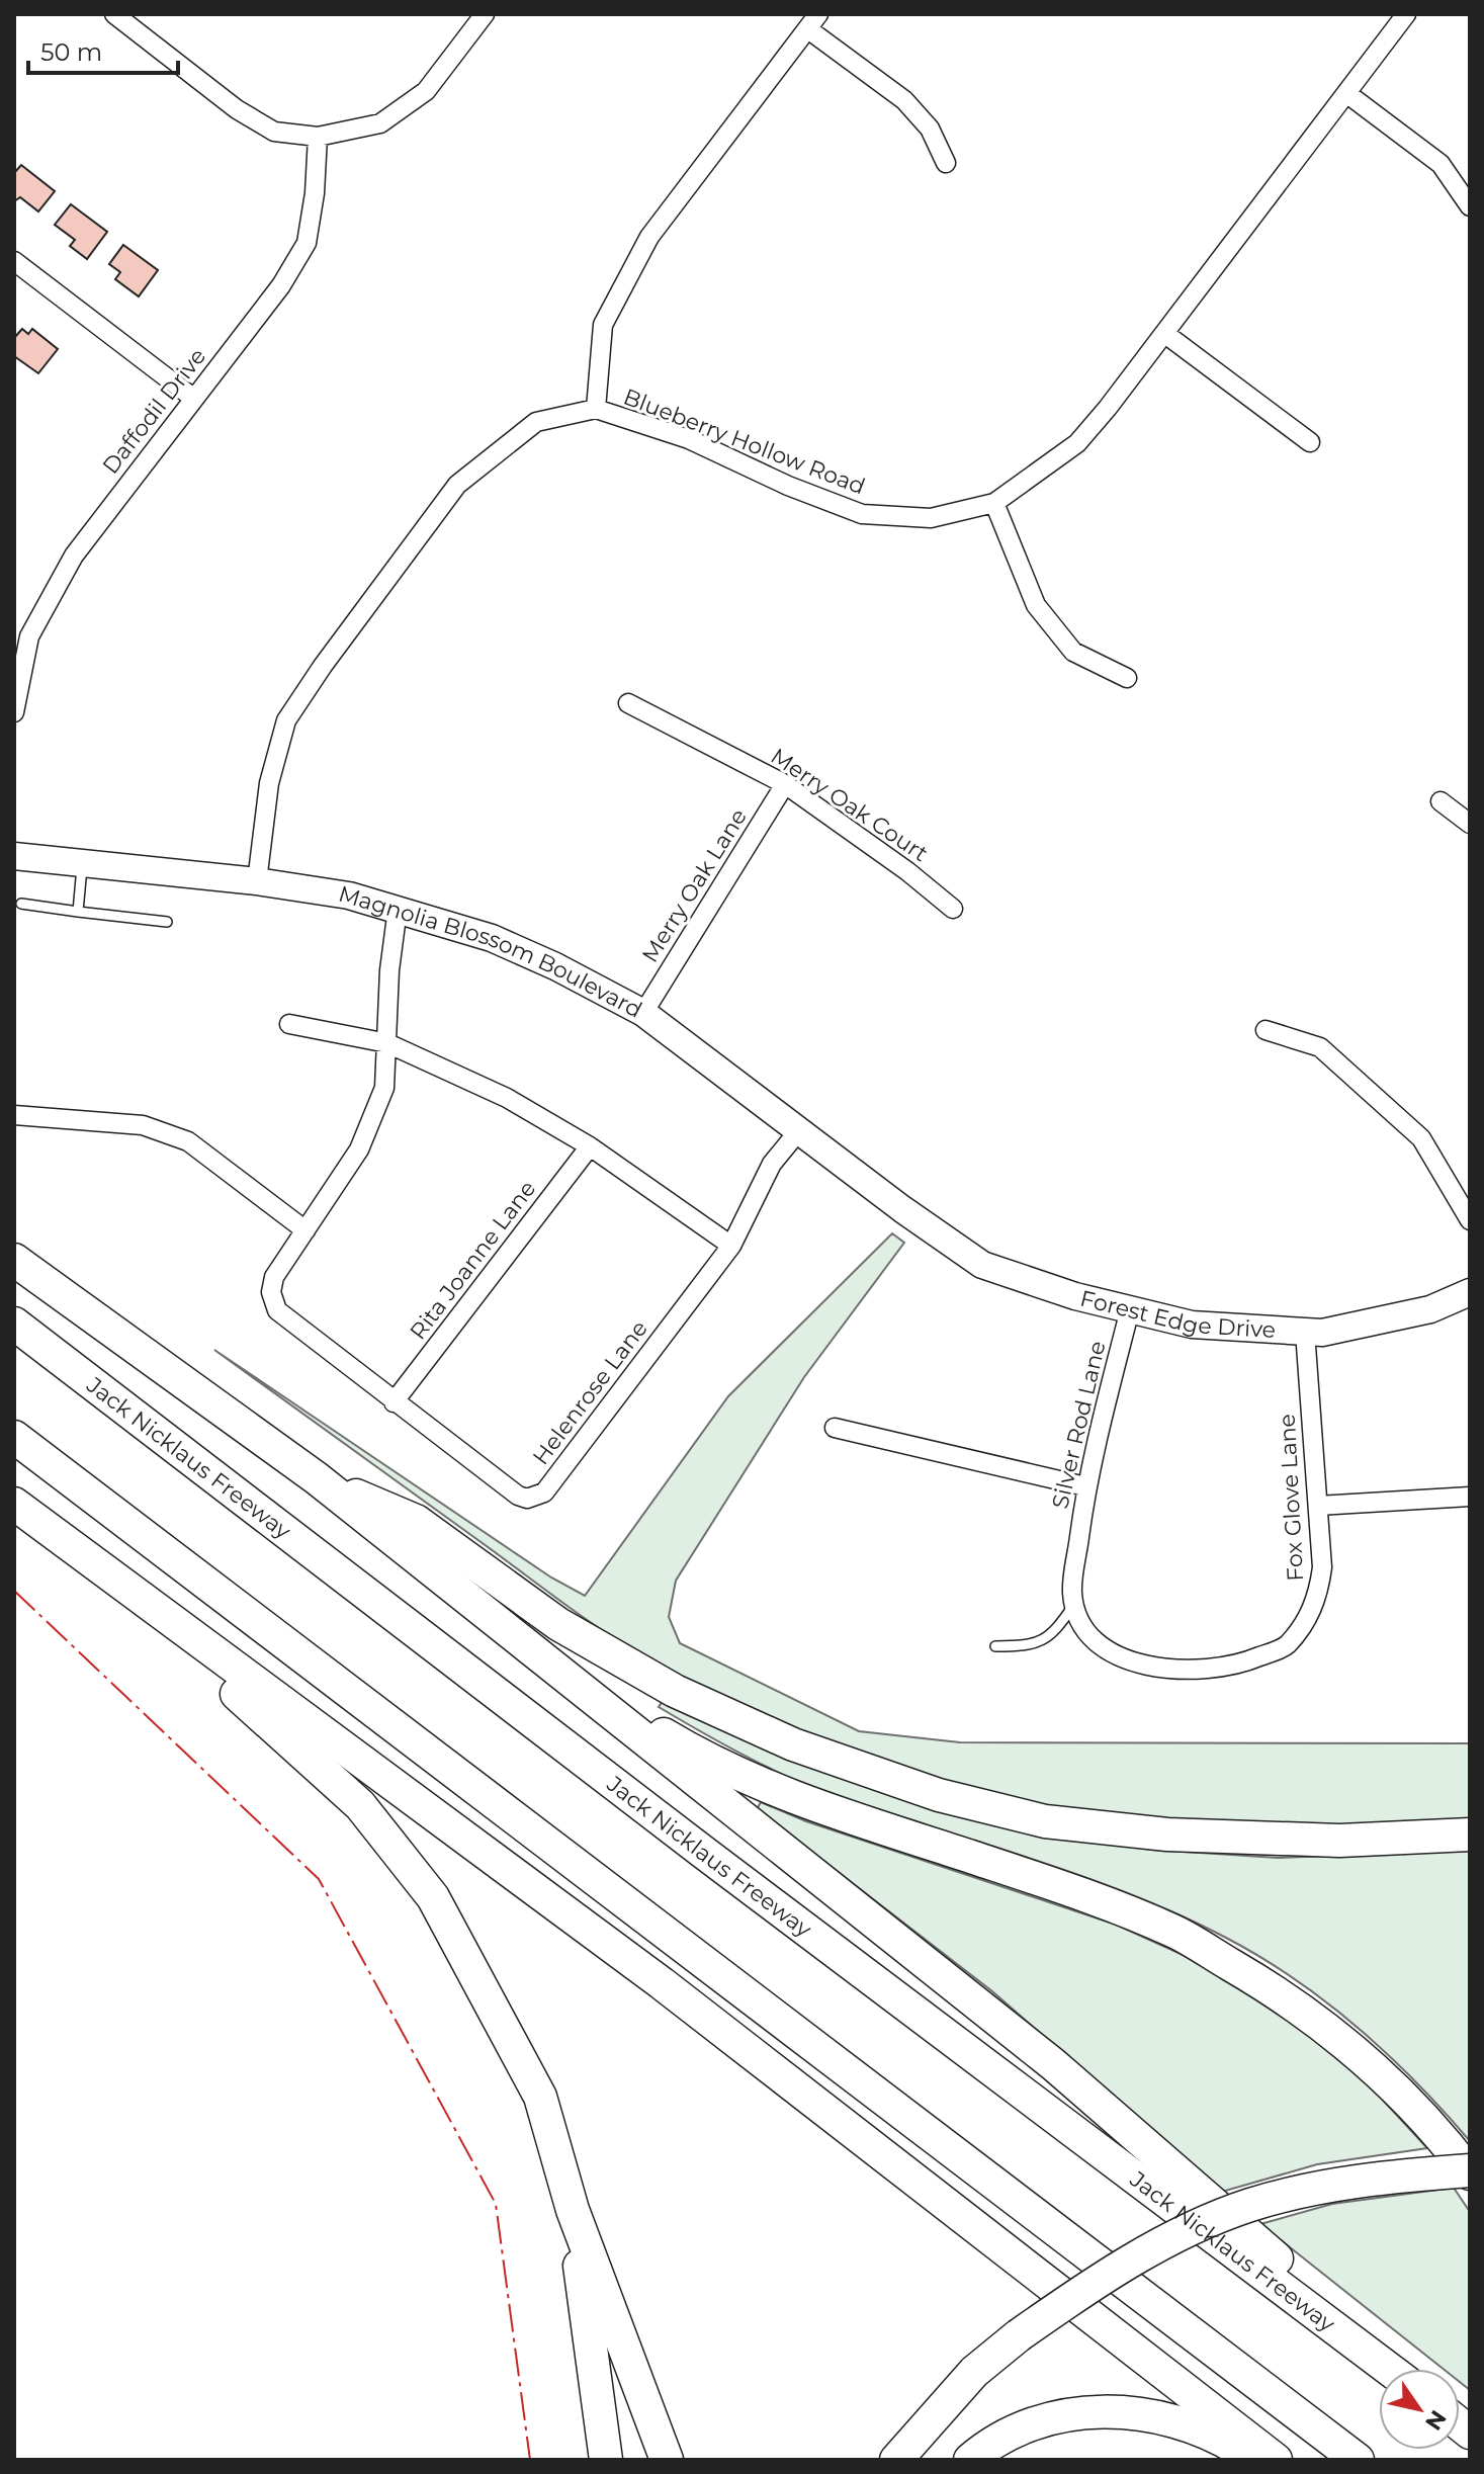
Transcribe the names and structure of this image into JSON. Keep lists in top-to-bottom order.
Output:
{
  "streets": {
    "highway": ["Jack Nicklaus Freeway"],
    "street": [
      "Daffodil Drive",
      "Blueberry Hollow Road",
      "Merry Oak Court",
      "Merry Oak Lane",
      "Magnolia Blossom Boulevard",
      "Rita Joanne Lane",
      "Forest Edge Drive",
      "Helenrose Lane",
      "Silver Rod Lane",
      "Fox Glove Lane"
    ]
  },
  "crossings": [
    ["Blueberry Hollow Road", "Magnolia Blossom Boulevard"],
    ["Merry Oak Court", "Merry Oak Lane"],
    ["Merry Oak Lane", "Magnolia Blossom Boulevard"],
    ["Magnolia Blossom Boulevard", "Forest Edge Drive"],
    ["Magnolia Blossom Boulevard", "Helenrose Lane"],
    ["Rita Joanne Lane", "Helenrose Lane"],
    ["Forest Edge Drive", "Silver Rod Lane"],
    ["Forest Edge Drive", "Fox Glove Lane"],
    ["Silver Rod Lane", "Fox Glove Lane"]
  ],
  "scale_bar": "50 m",
  "north": "bottom right"
}
